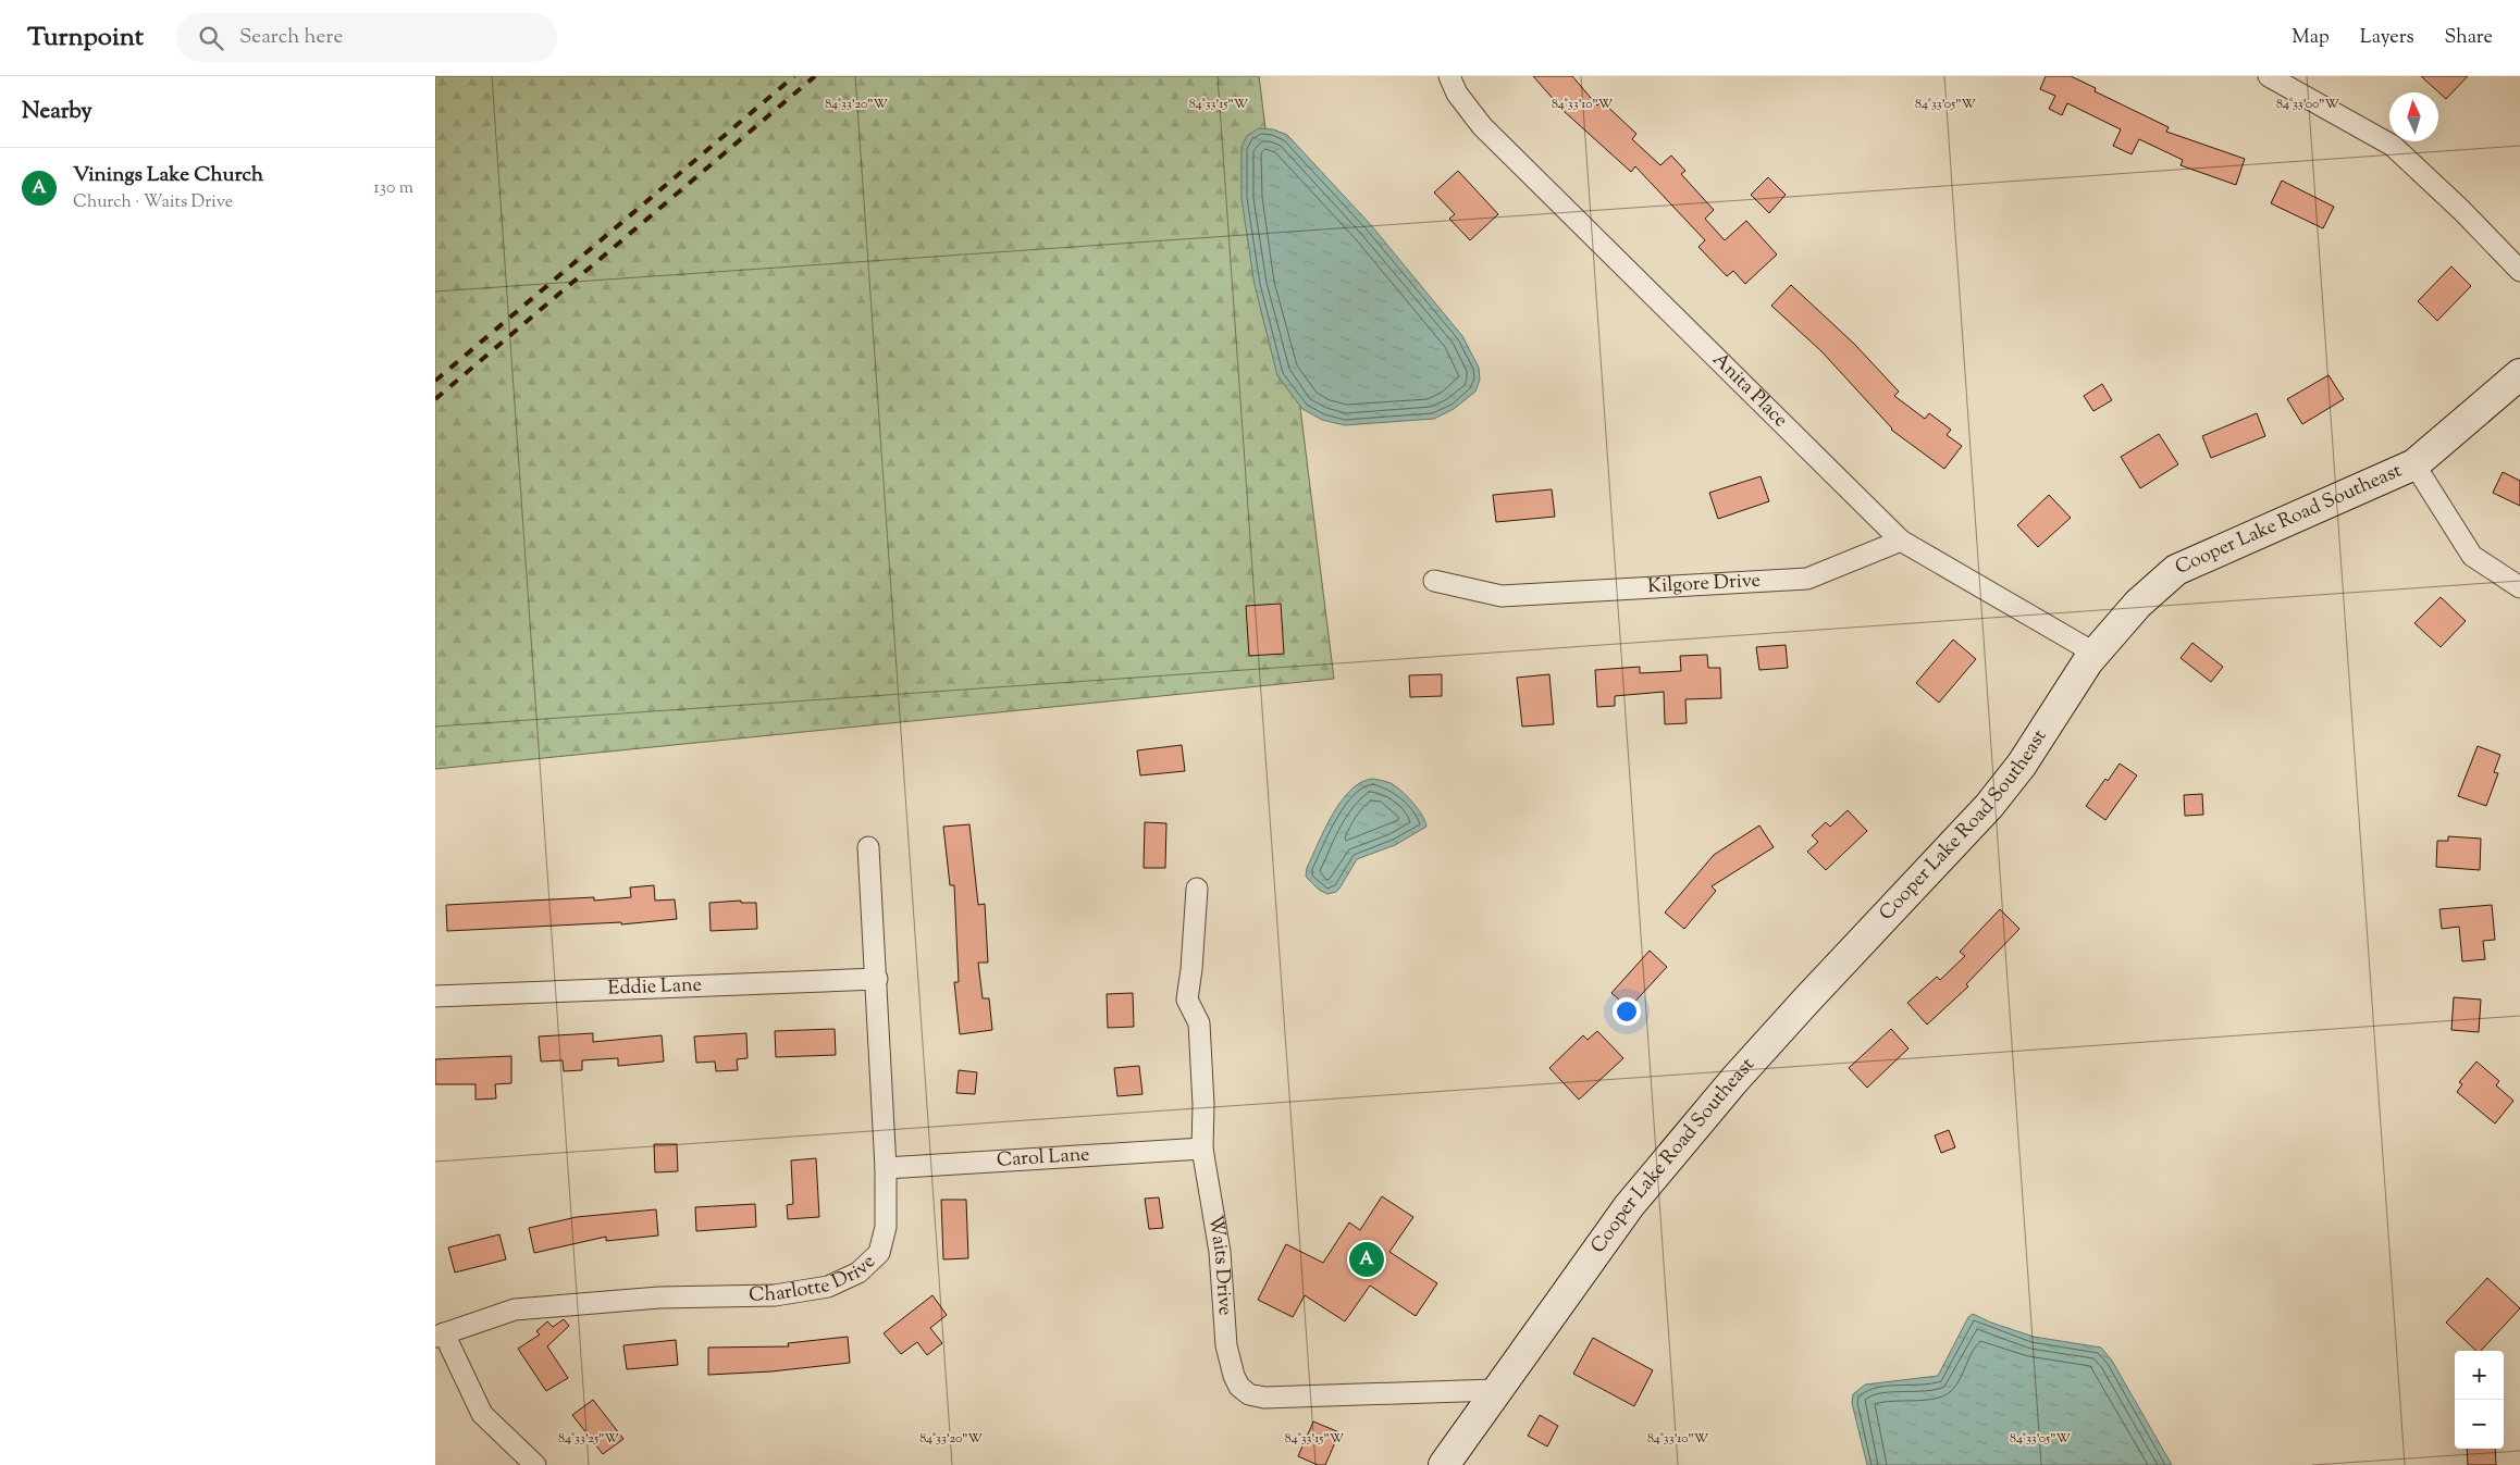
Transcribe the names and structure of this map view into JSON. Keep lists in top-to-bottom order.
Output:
{
  "streets": {
    "street": [
      "Anita Place",
      "Cooper Lake Road Southeast",
      "Kilgore Drive",
      "Eddie Lane",
      "Carol Lane",
      "Waits Drive",
      "Charlotte Drive"
    ]
  },
  "crossings": [
    ["Anita Place", "Cooper Lake Road Southeast"],
    ["Anita Place", "Kilgore Drive"],
    ["Cooper Lake Road Southeast", "Waits Drive"],
    ["Eddie Lane", "Charlotte Drive"],
    ["Carol Lane", "Waits Drive"],
    ["Carol Lane", "Charlotte Drive"]
  ],
  "north": "top",
  "page": {
    "header": "Turnpoint",
    "search": "Search here",
    "nav": ["Map", "Layers", "Share"],
    "heading": "Nearby",
    "list": [
      {
        "mark": "A",
        "name": "Vinings Lake Church",
        "note": "Church · Waits Drive",
        "value": "130 m"
      }
    ],
    "pins": "A",
    "map_buttons": ["+", "−"]
  },
  "coordinates": [
    "84°33'20\"W",
    "84°33'15\"W",
    "84°33'10\"W",
    "84°33'05\"W",
    "84°33'00\"W",
    "84°33'25\"W"
  ]
}
